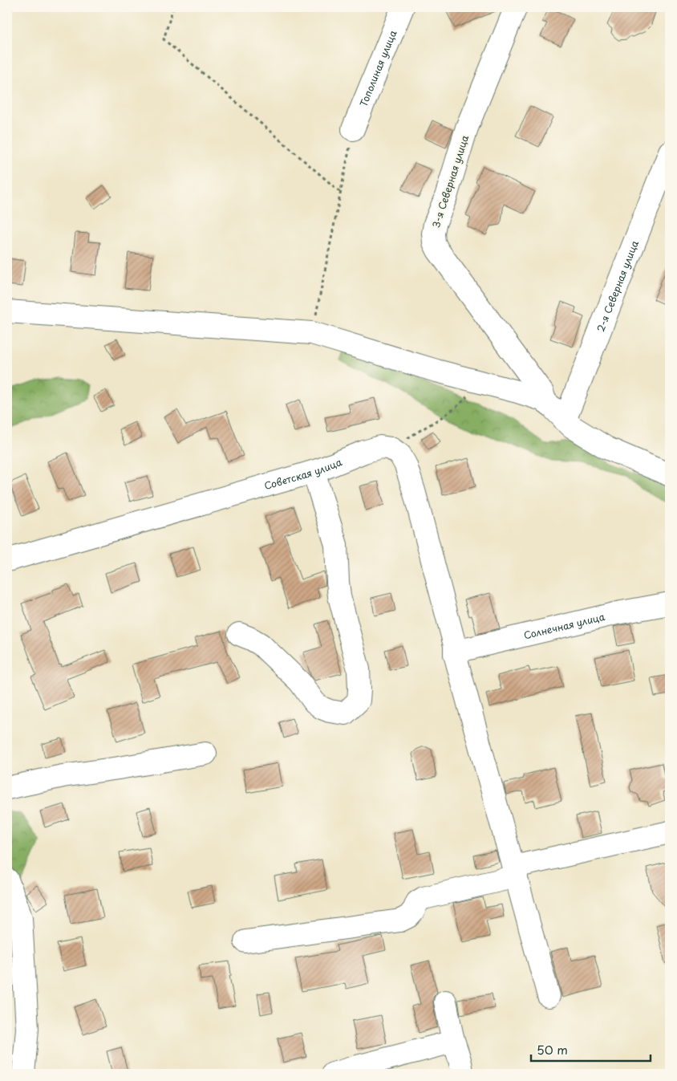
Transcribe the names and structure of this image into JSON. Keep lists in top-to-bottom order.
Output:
{
  "streets": {
    "street": [
      "Тополиная улица",
      "3-я Северная улица",
      "2-я Северная улица",
      "Советская улица",
      "Солнечная улица"
    ]
  },
  "scale_bar": "50 m"
}
